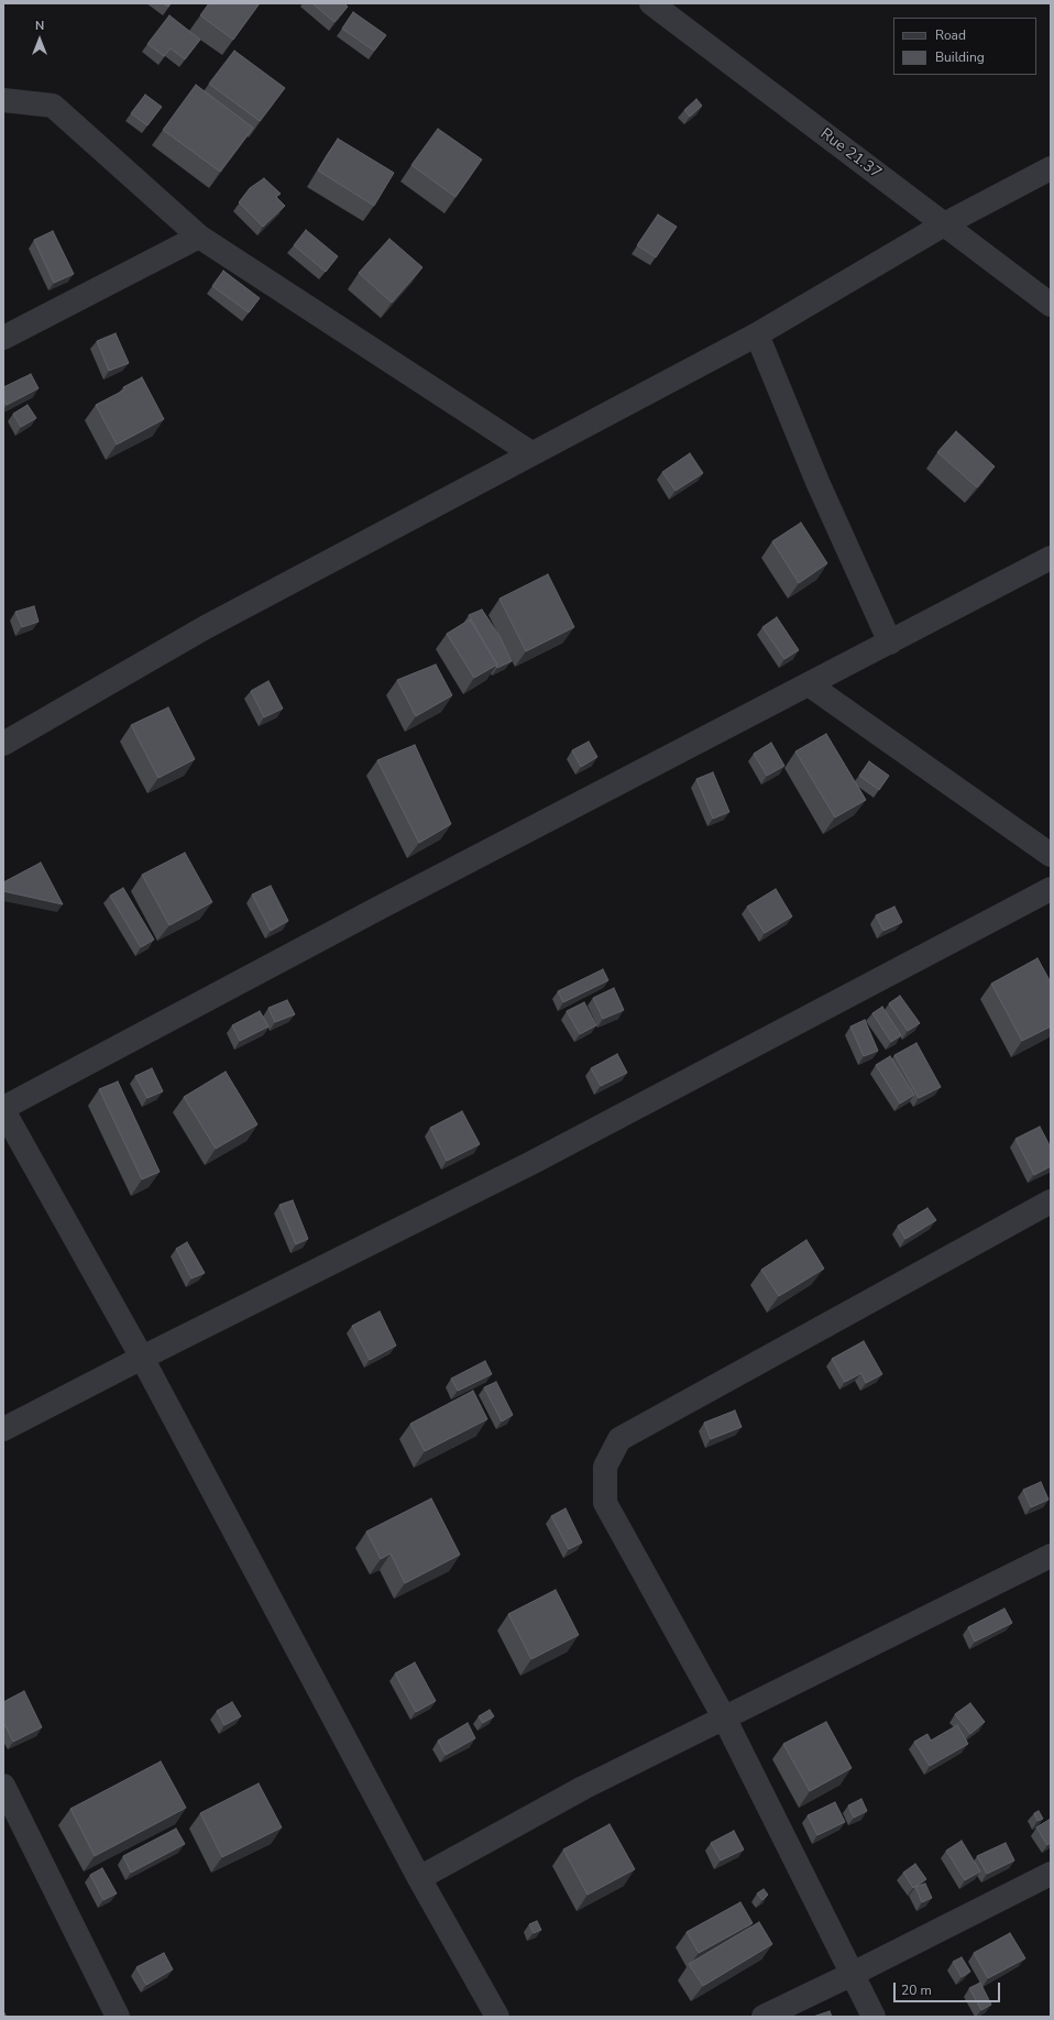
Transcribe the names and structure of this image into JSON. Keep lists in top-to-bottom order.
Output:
{
  "streets": {
    "street": ["Rue 21.37"]
  },
  "legend": ["Road", "Building"],
  "scale_bar": "20 m",
  "north": "top"
}
